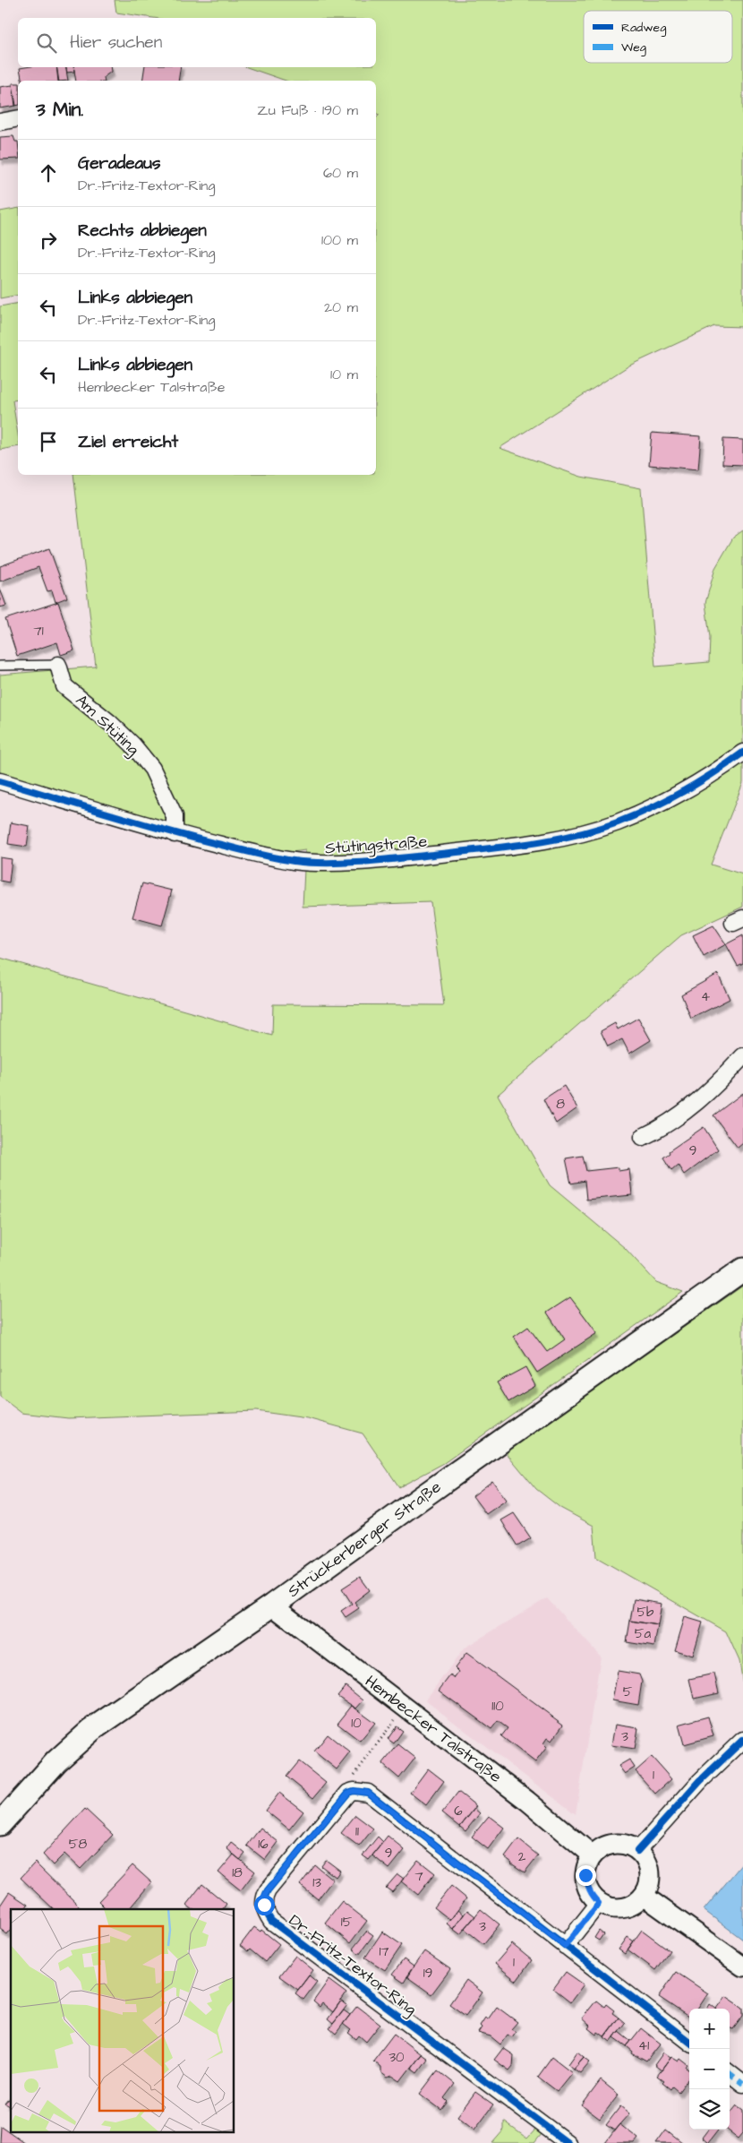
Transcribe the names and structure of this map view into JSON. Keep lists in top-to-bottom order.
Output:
{
  "streets": {
    "main road": ["Strückerberger Straße"],
    "street": [
      "Am Stüting",
      "Stütingstraße",
      "Hembecker Talstraße",
      "Dr.-Fritz-Textor-Ring"
    ]
  },
  "crossings": [
    ["Am Stüting", "Stütingstraße"],
    ["Strückerberger Straße", "Hembecker Talstraße"]
  ],
  "house_numbers": [
    "71",
    "4",
    "8",
    "9",
    "5b",
    "5a",
    "5",
    "110",
    "10",
    "3",
    "1",
    "6",
    "11",
    "58",
    "16",
    "9",
    "2",
    "18",
    "7",
    "13",
    "15",
    "3",
    "17",
    "1",
    "19",
    "41",
    "30"
  ],
  "legend": ["Radweg", "Weg"],
  "page": {
    "search": "Hier suchen",
    "heading": ["3 Min.", "Zu Fuß · 190 m"],
    "list": [
      ["Geradeaus", "Dr.-Fritz-Textor-Ring", "60 m"],
      ["Rechts abbiegen", "Dr.-Fritz-Textor-Ring", "100 m"],
      ["Links abbiegen", "Dr.-Fritz-Textor-Ring", "20 m"],
      ["Links abbiegen", "Hembecker Talstraße", "10 m"],
      "Ziel erreicht"
    ],
    "map_buttons": ["+", "−"]
  }
}
